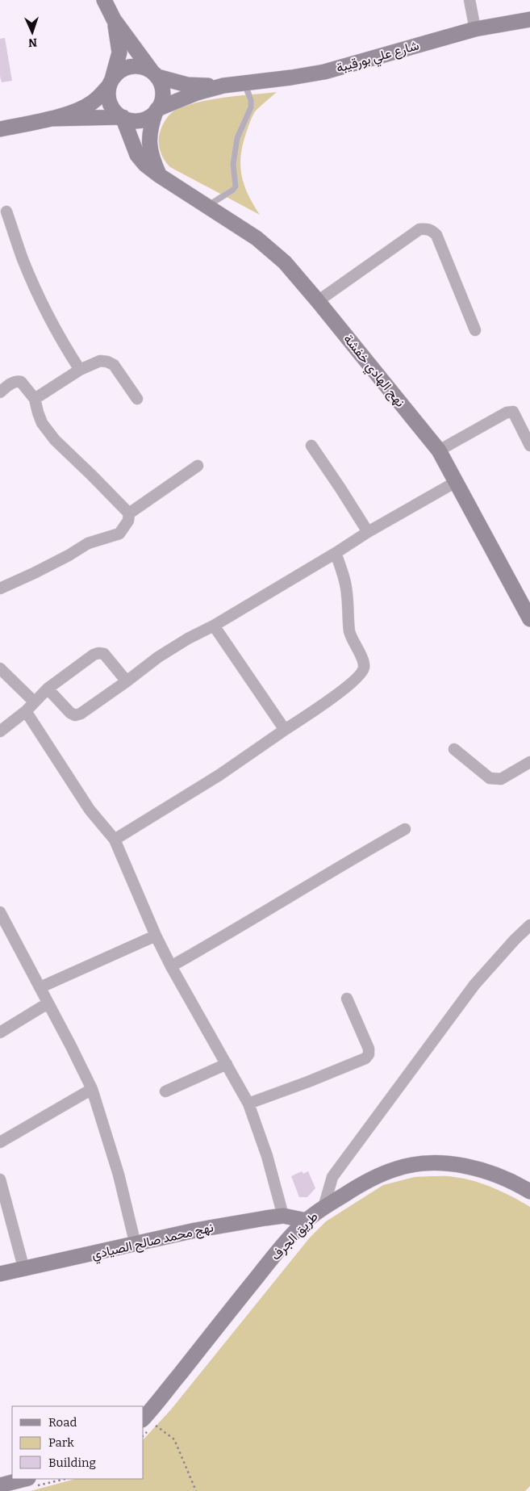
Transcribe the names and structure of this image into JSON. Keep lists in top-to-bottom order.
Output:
{
  "streets": {
    "main road": [
      "شارع علي بورقيبة",
      "نهج الهادي خفشة",
      "طريق الجرف",
      "نهج محمد صالح الصيادي"
    ]
  },
  "crossings": [
    ["شارع علي بورقيبة", "نهج الهادي خفشة"],
    ["طريق الجرف", "نهج محمد صالح الصيادي"]
  ],
  "legend": ["Road", "Park", "Building"],
  "north": "bottom"
}
